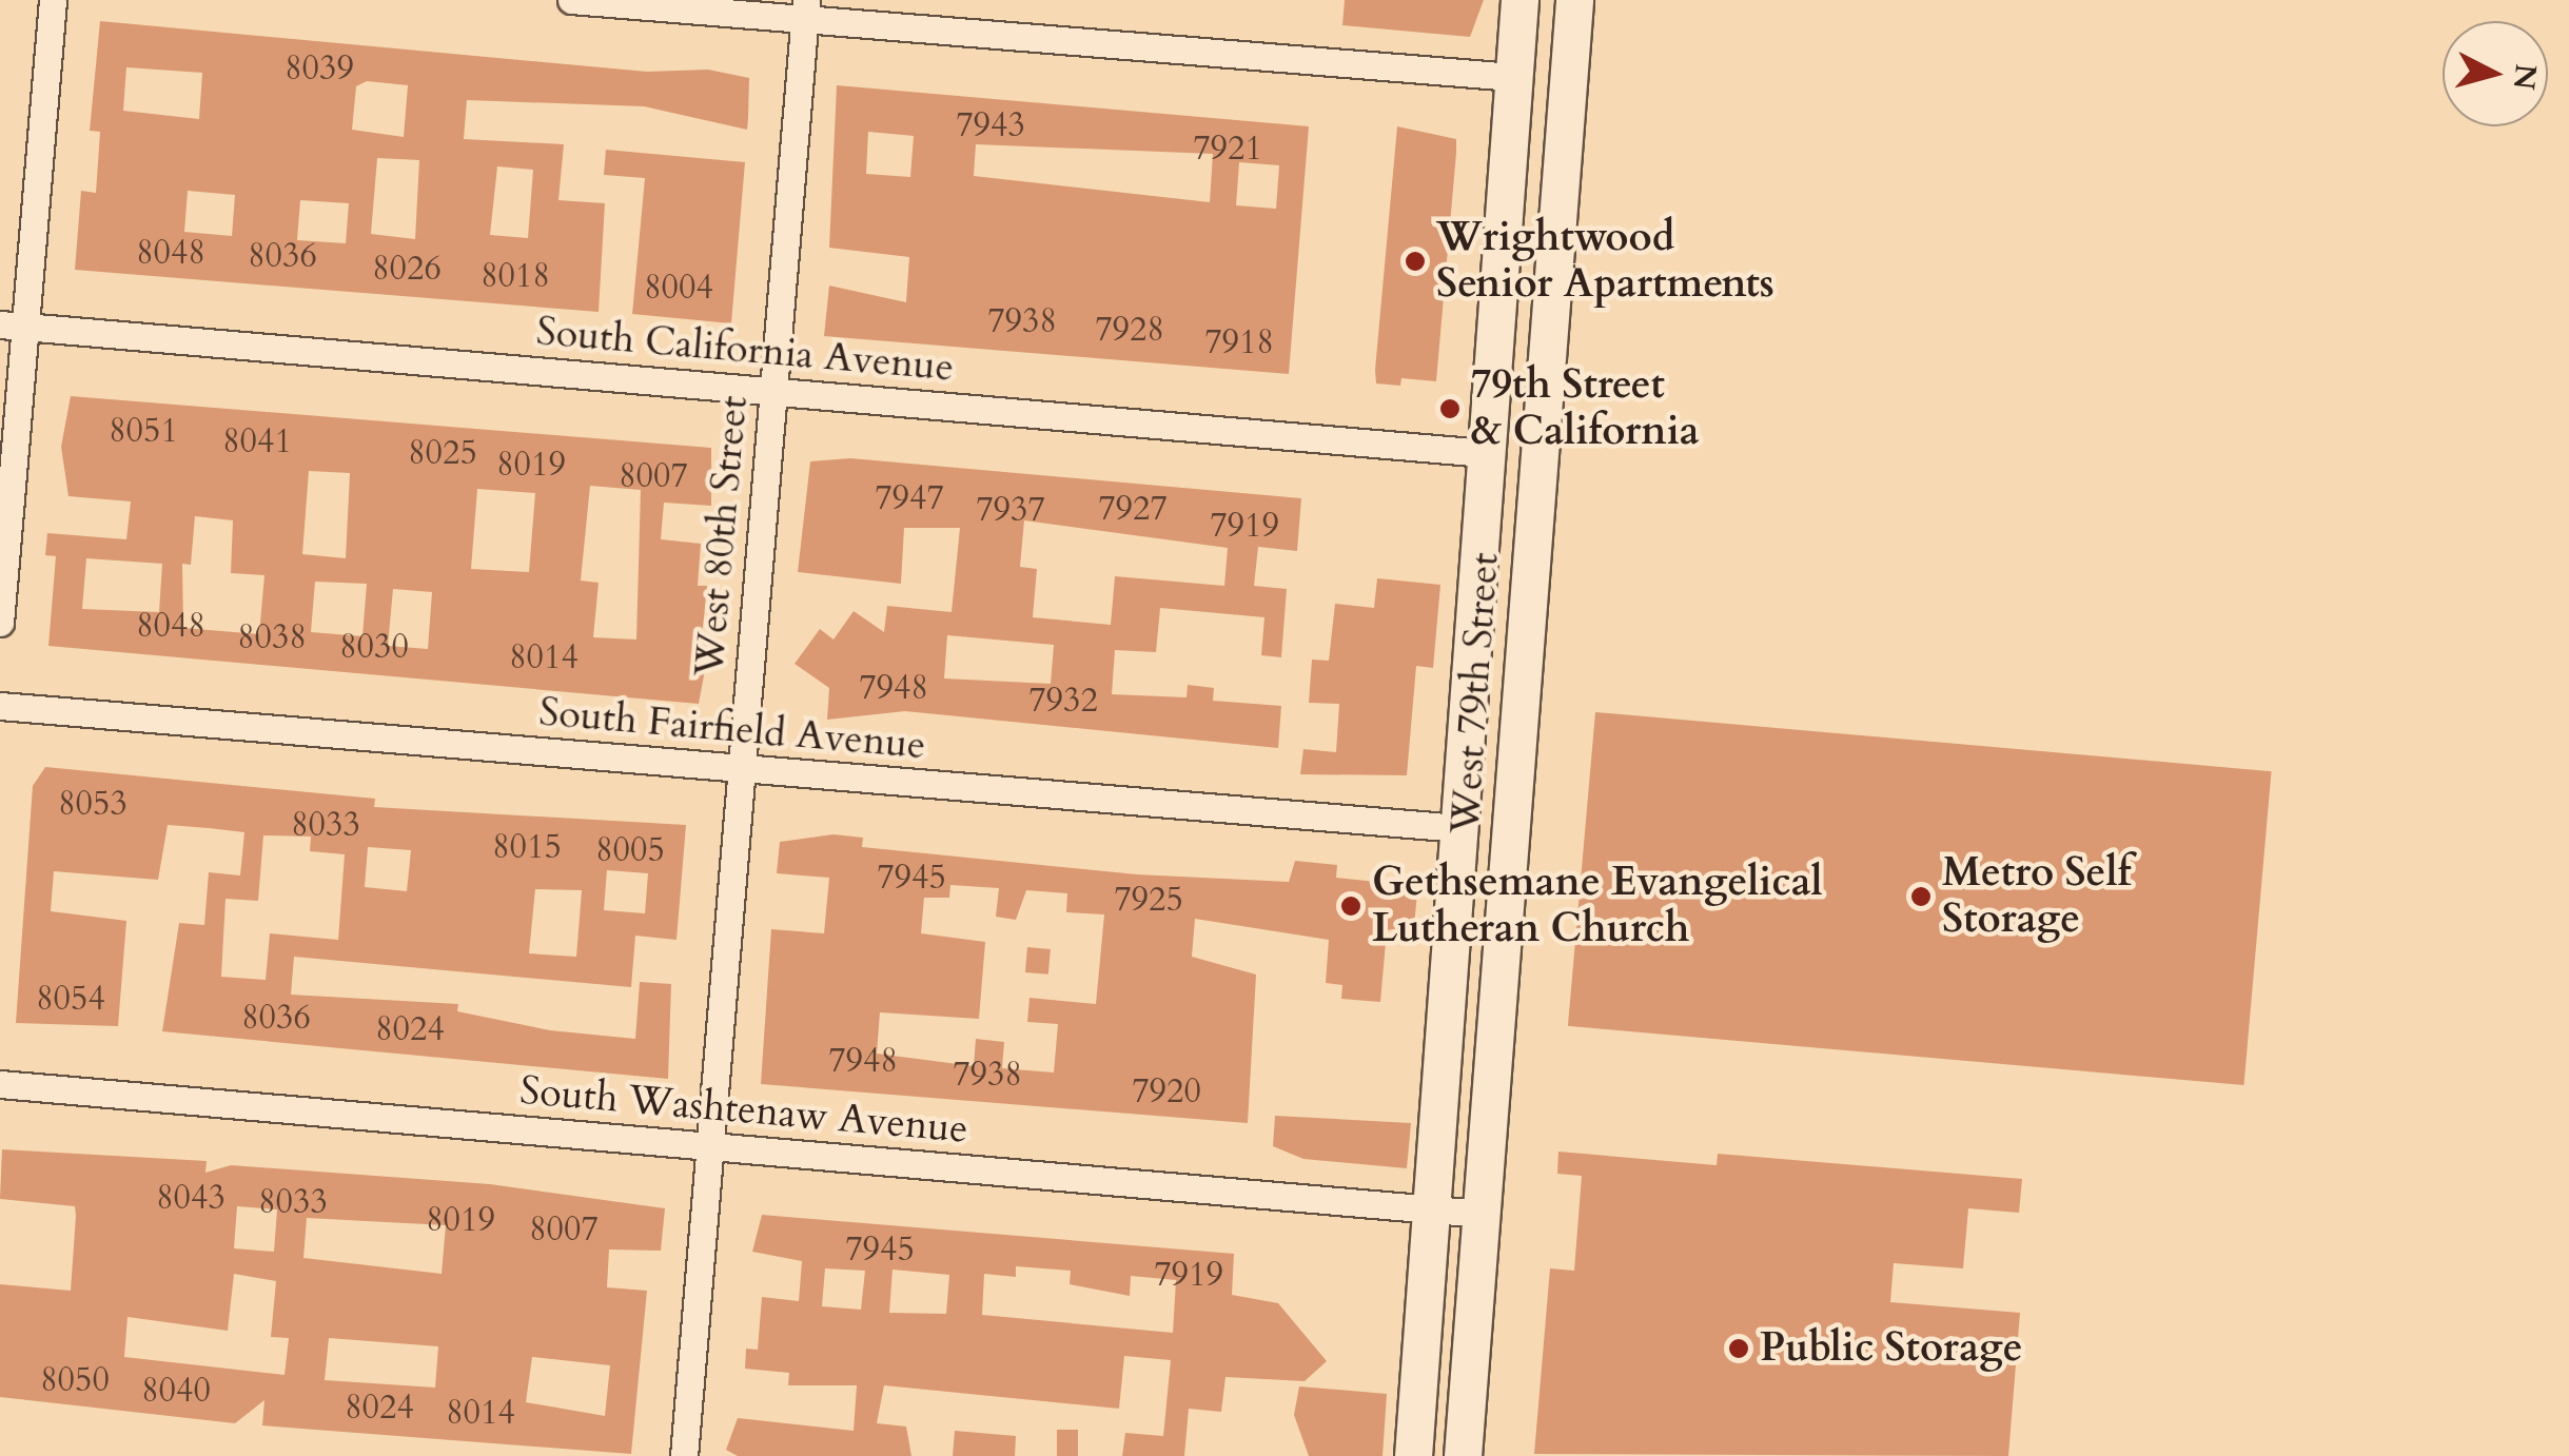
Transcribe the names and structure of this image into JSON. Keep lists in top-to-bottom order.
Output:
{
  "streets": {
    "main road": ["West 79th Street"],
    "street": [
      "South California Avenue",
      "West 80th Street",
      "South Fairfield Avenue",
      "South Washtenaw Avenue"
    ]
  },
  "crossings": [
    ["South California Avenue", "West 80th Street"],
    ["South California Avenue", "West 79th Street"],
    ["West 80th Street", "South Fairfield Avenue"],
    ["West 80th Street", "South Washtenaw Avenue"],
    ["West 79th Street", "South Fairfield Avenue"],
    ["West 79th Street", "South Washtenaw Avenue"]
  ],
  "places": [
    "Wrightwood Senior Apartments",
    "79th Street & California",
    "Metro Self Storage",
    "Gethsemane Evangelical Lutheran Church",
    "Public Storage"
  ],
  "house_numbers": [
    "8039",
    "7943",
    "7921",
    "8048",
    "8036",
    "8026",
    "8018",
    "8004",
    "7938",
    "7928",
    "7918",
    "8051",
    "8041",
    "8025",
    "8019",
    "8007",
    "7947",
    "7927",
    "7937",
    "7919",
    "8048",
    "8038",
    "8030",
    "8014",
    "7948",
    "7932",
    "8053",
    "8033",
    "8015",
    "8005",
    "7945",
    "7925",
    "8054",
    "8036",
    "8024",
    "7948",
    "7938",
    "7920",
    "8043",
    "8033",
    "8019",
    "8007",
    "7945",
    "7919",
    "8050",
    "8040",
    "8024",
    "8014"
  ],
  "north": "right"
}
